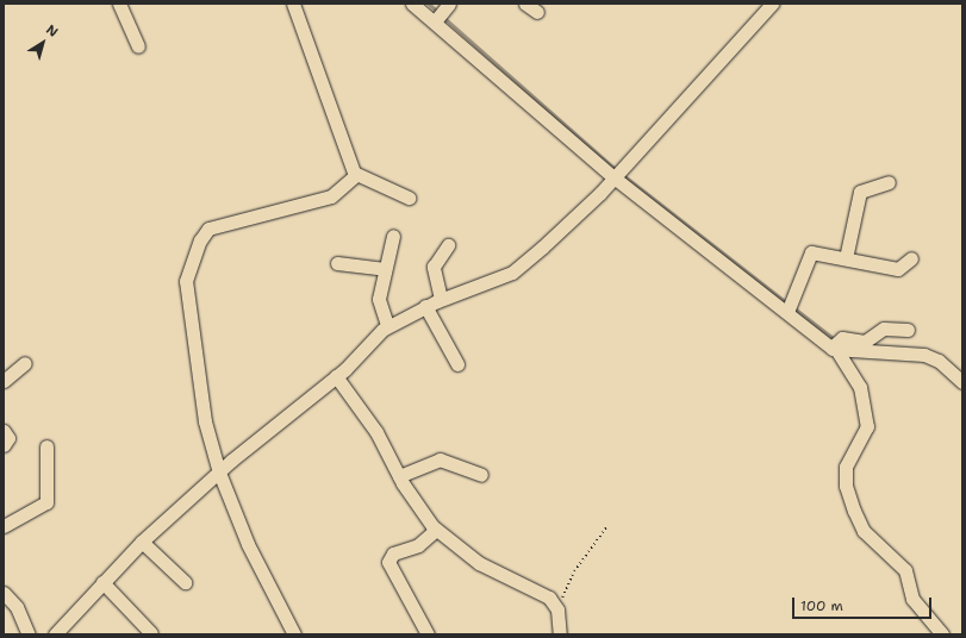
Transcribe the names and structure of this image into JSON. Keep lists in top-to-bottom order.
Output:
{
  "scale_bar": "100 m",
  "north": "top right"
}
